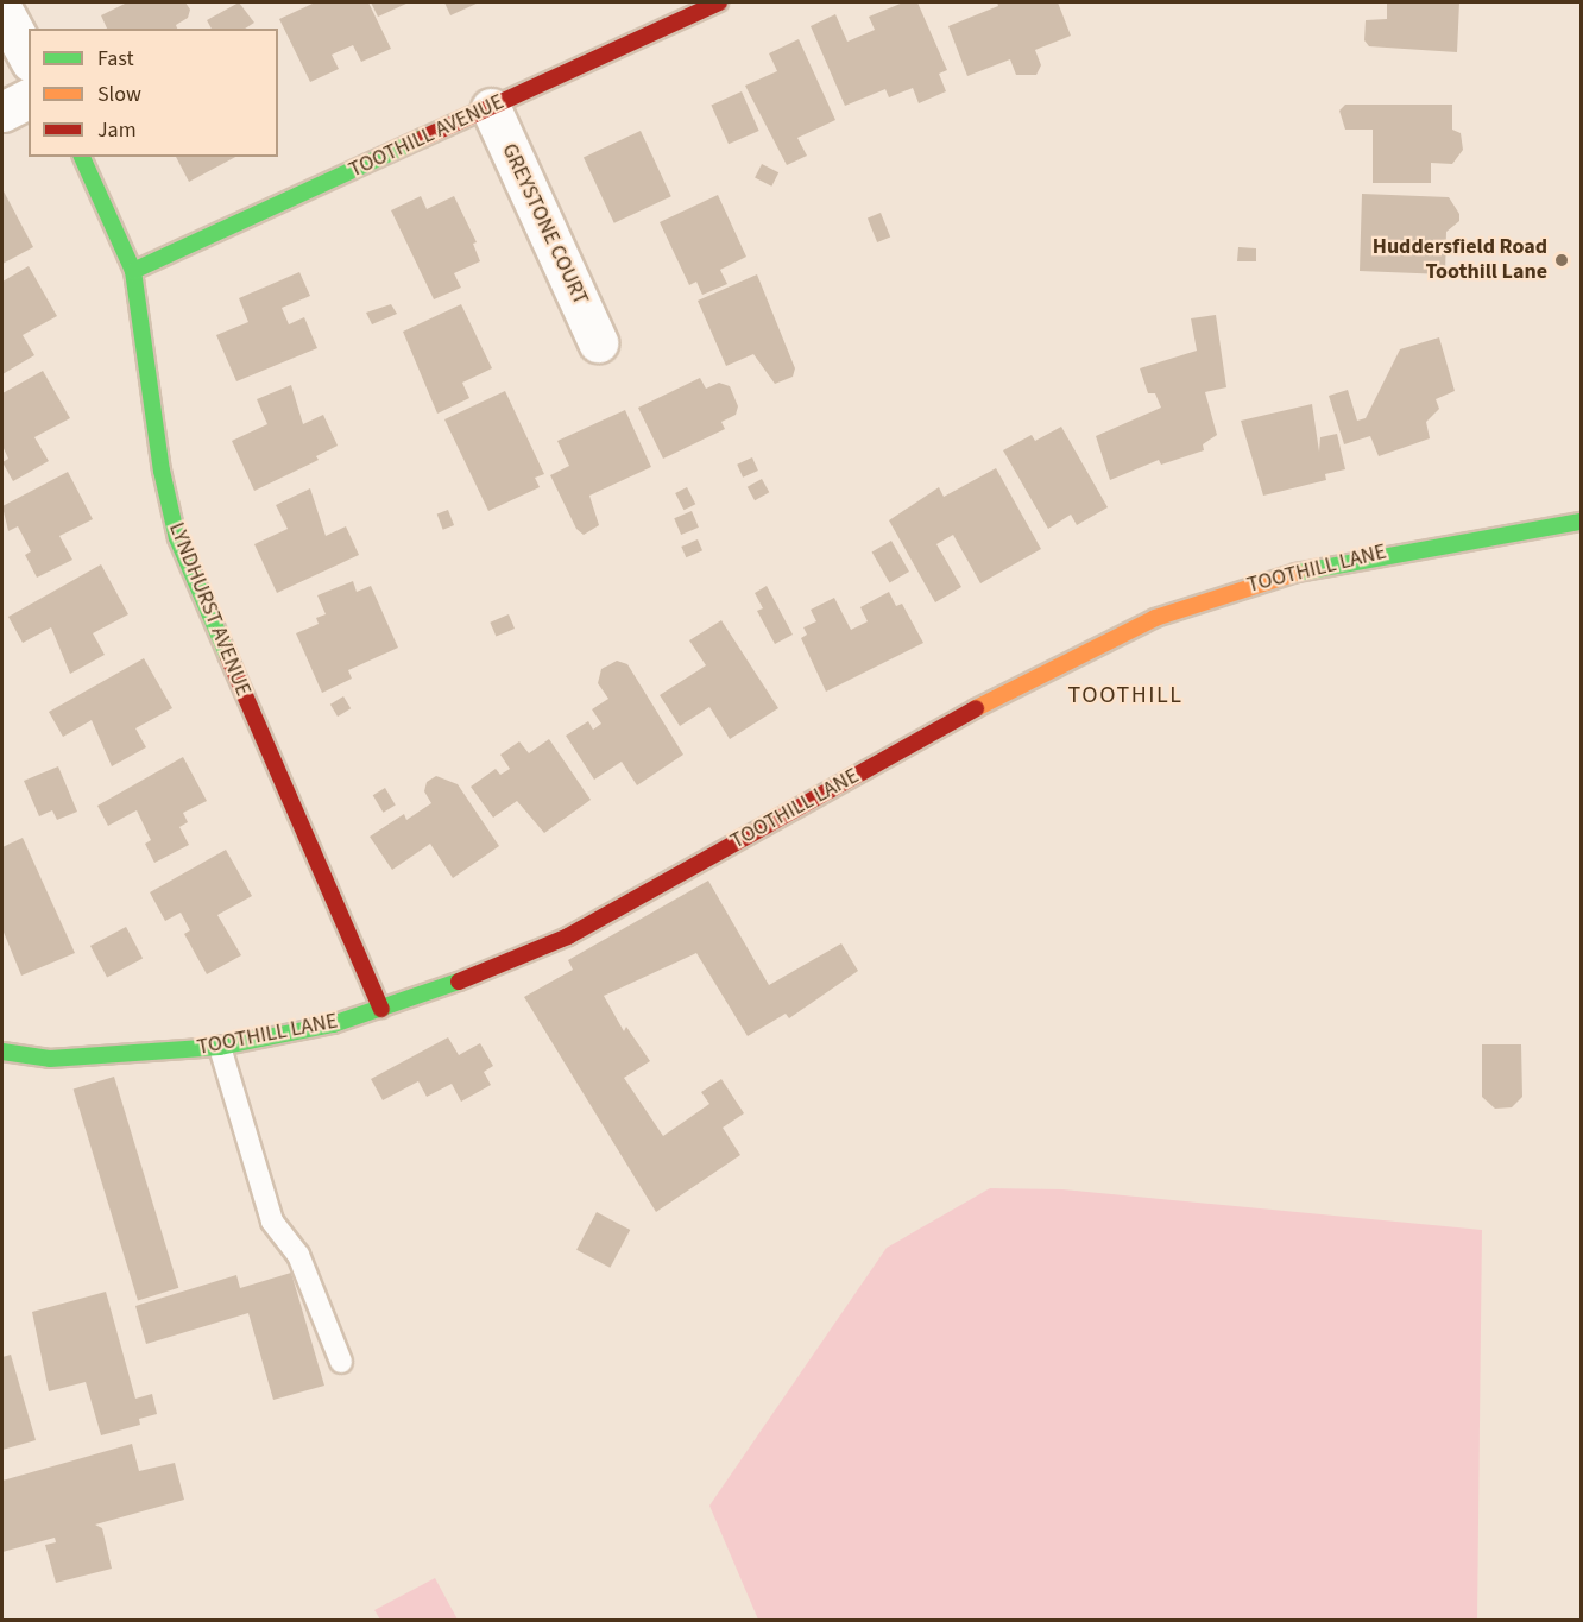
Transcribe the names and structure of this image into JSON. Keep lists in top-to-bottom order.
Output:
{
  "streets": {
    "street": [
      "TOOTHILL AVENUE",
      "GREYSTONE COURT",
      "TOOTHILL LANE",
      "LYNDHURST AVENUE"
    ]
  },
  "crossings": [
    ["TOOTHILL AVENUE", "GREYSTONE COURT"],
    ["TOOTHILL AVENUE", "LYNDHURST AVENUE"],
    ["TOOTHILL LANE", "LYNDHURST AVENUE"]
  ],
  "districts": ["TOOTHILL"],
  "places": ["Huddersfield Road Toothill Lane"],
  "legend": ["Fast", "Slow", "Jam"]
}
